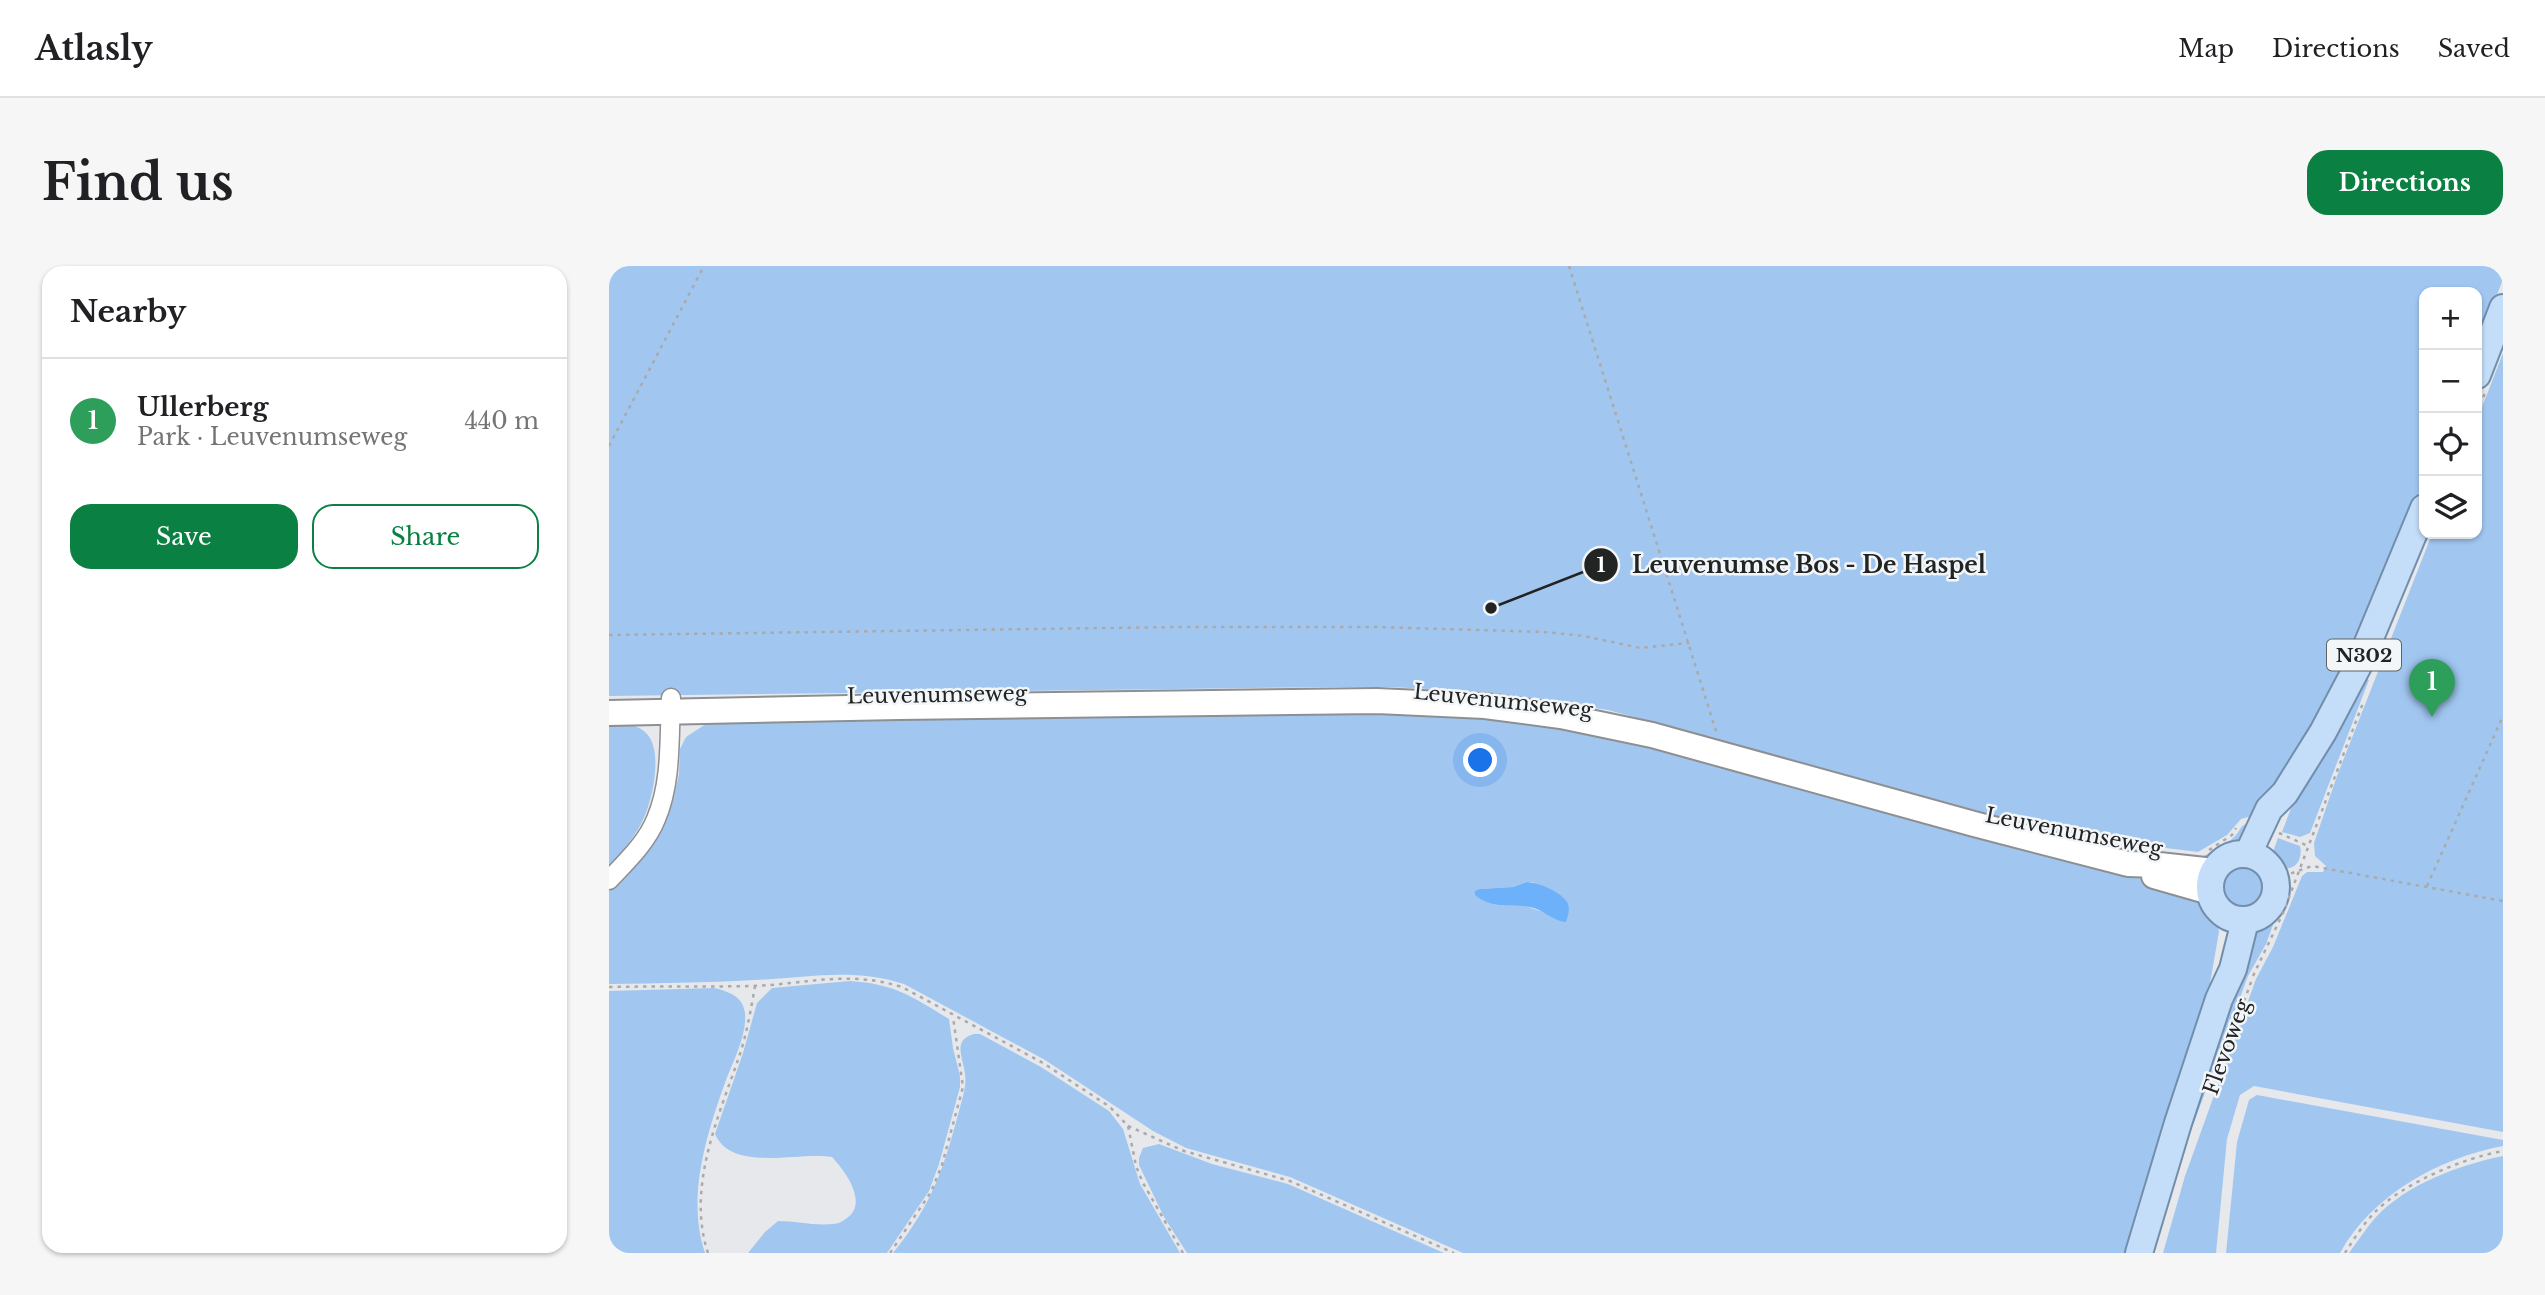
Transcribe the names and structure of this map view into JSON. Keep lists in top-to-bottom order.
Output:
{
  "streets": {
    "main road": ["N302", "Leuvenumseweg", "Flevoweg"]
  },
  "crossings": [
    ["N302", "Leuvenumseweg"],
    ["N302", "Flevoweg"],
    ["Leuvenumseweg", "Flevoweg"]
  ],
  "places": ["Leuvenumse Bos - De Haspel"],
  "page": {
    "header": "Atlasly",
    "nav": ["Map", "Directions", "Saved"],
    "buttons": [
      "Directions",
      ["Save", "Share"]
    ],
    "title": "Find us",
    "heading": "Nearby",
    "map_buttons": ["+", "−"],
    "list": [
      {
        "mark": "1",
        "name": "Ullerberg",
        "note": "Park · Leuvenumseweg",
        "value": "440 m"
      }
    ],
    "pins": "1"
  }
}
